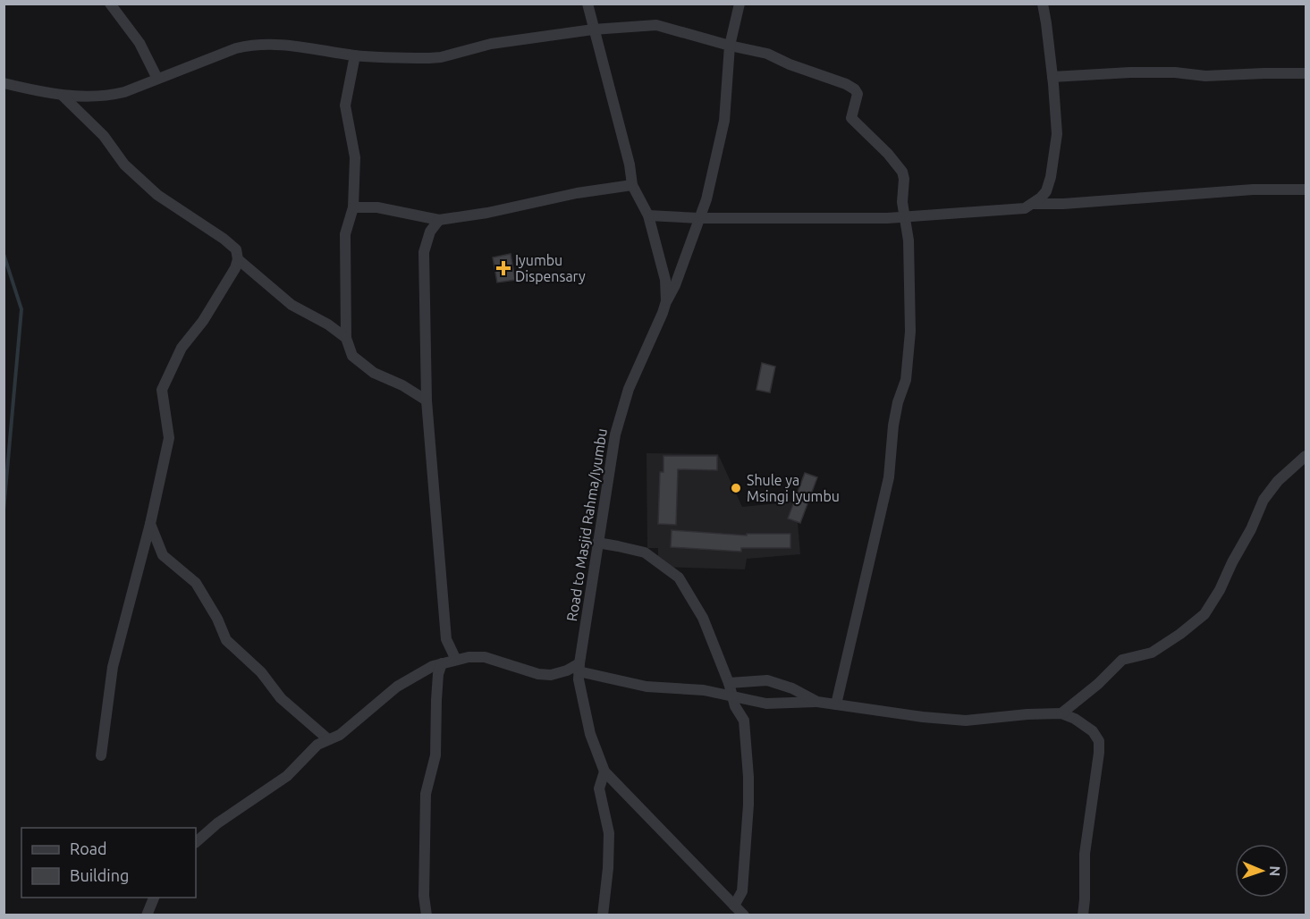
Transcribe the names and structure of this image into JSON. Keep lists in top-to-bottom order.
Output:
{
  "streets": {
    "street": ["Road to Masjid Rahma/Iyumbu"]
  },
  "places": {
    "health": ["Iyumbu Dispensary"],
    "other": ["Shule ya Msingi Iyumbu"]
  },
  "legend": ["Road", "Building"],
  "north": "right"
}
